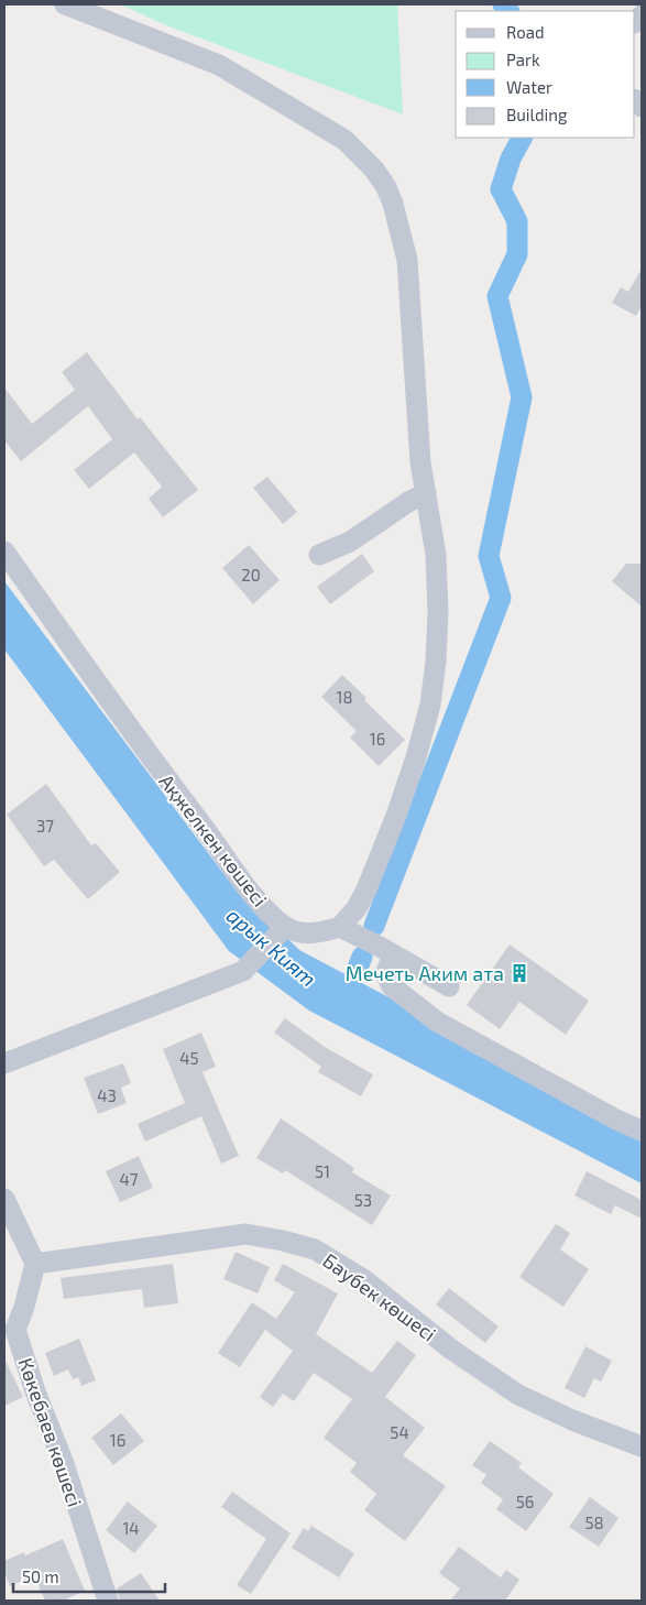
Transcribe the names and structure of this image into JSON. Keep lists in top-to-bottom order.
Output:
{
  "streets": {
    "street": ["Ақжелкен көшесі", "Баубек көшесі", "Көкебаев көшесі"]
  },
  "crossings": [
    ["Баубек көшесі", "Көкебаев көшесі"]
  ],
  "water": ["арык Кият"],
  "places": {
    "building": ["Мечеть Аким ата"]
  },
  "house_numbers": [
    "20",
    "18",
    "16",
    "37",
    "45",
    "43",
    "51",
    "47",
    "53",
    "54",
    "16",
    "56",
    "58",
    "14"
  ],
  "legend": [
    "Road",
    "Park",
    "Water",
    "Building"
  ],
  "scale_bar": "50 m"
}
